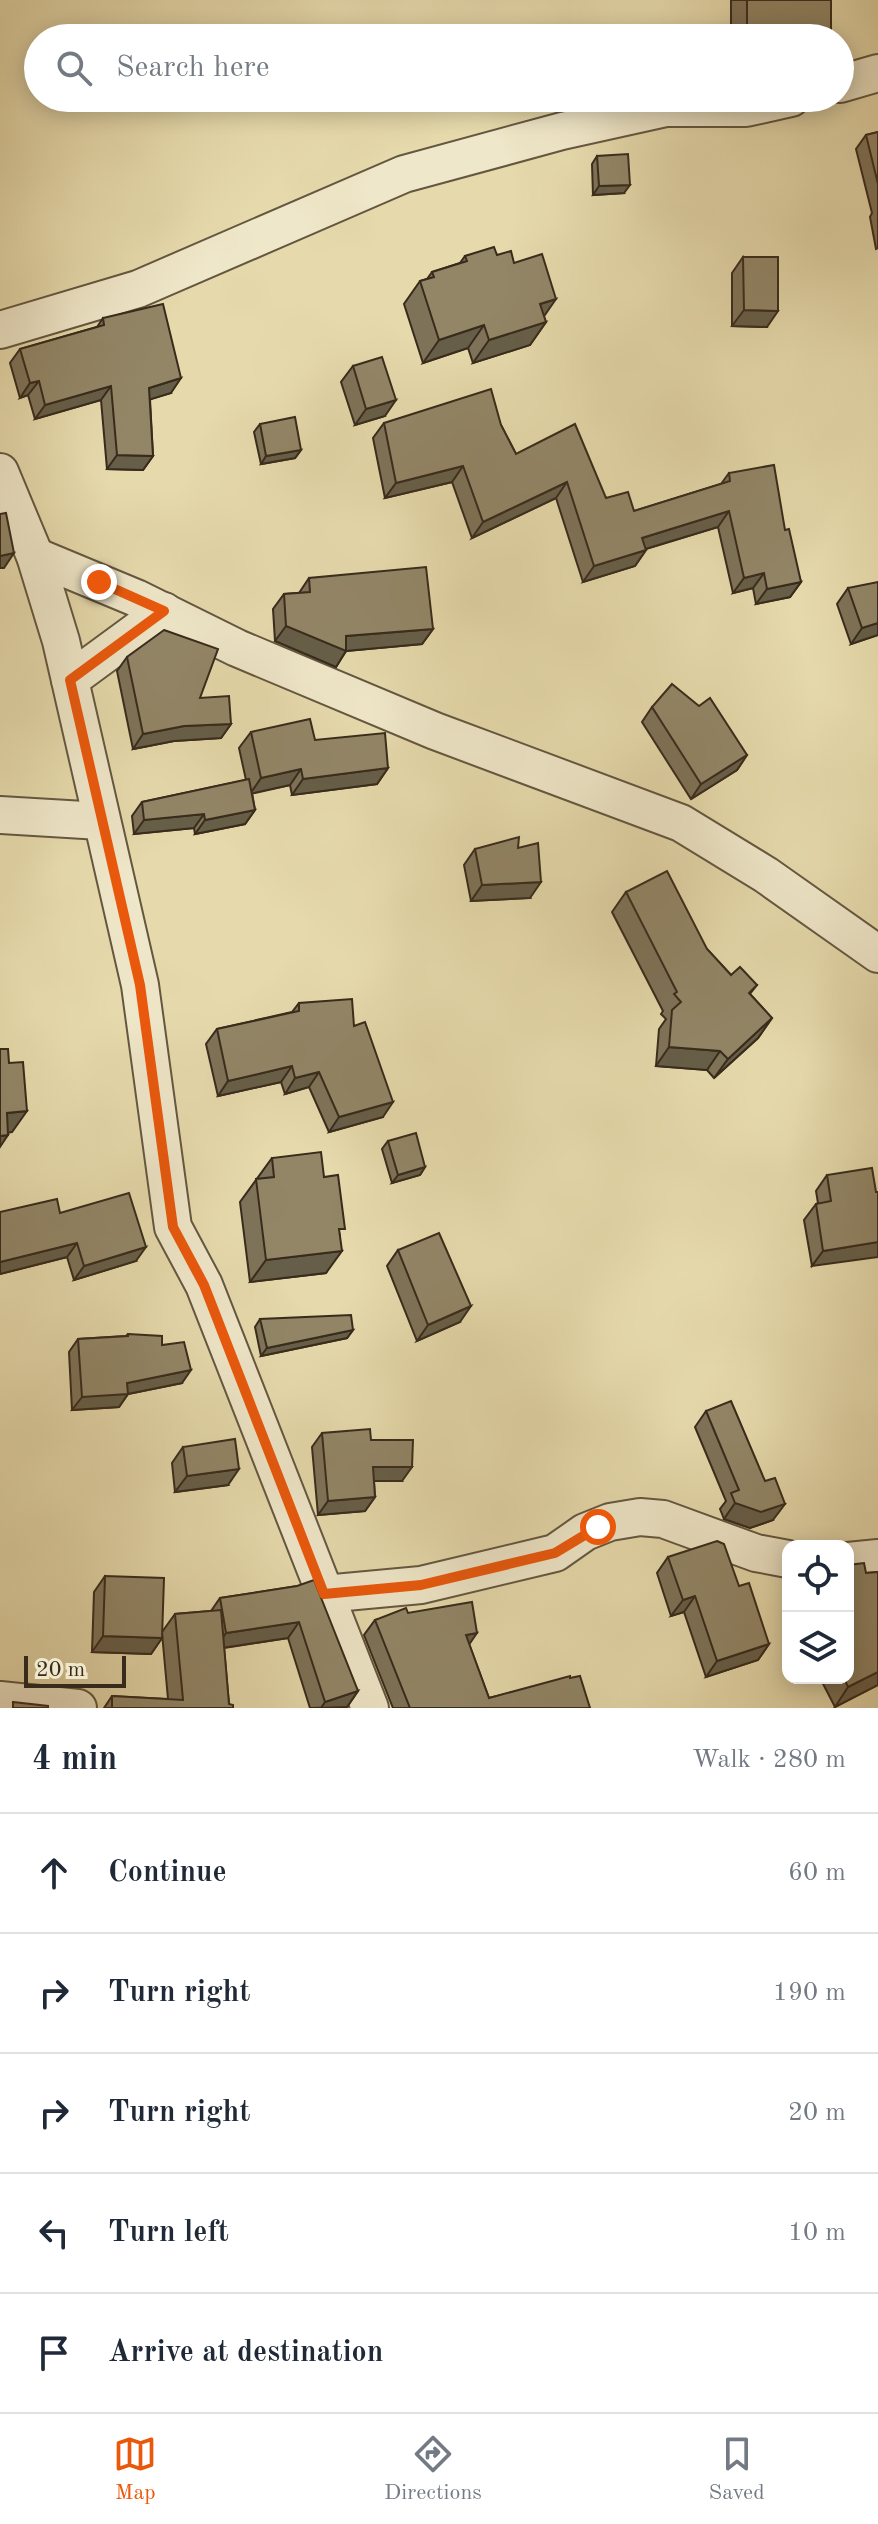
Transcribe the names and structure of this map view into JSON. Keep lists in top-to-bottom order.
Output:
{
  "scale_bar": "20 m",
  "page": {
    "search": "Search here",
    "scale": "20 m",
    "heading": ["4 min", "Walk · 280 m"],
    "list": [
      ["Continue", "60 m"],
      ["Turn right", "190 m"],
      ["Turn right", "20 m"],
      ["Turn left", "10 m"],
      "Arrive at destination"
    ],
    "nav": ["Map", "Directions", "Saved"]
  }
}
